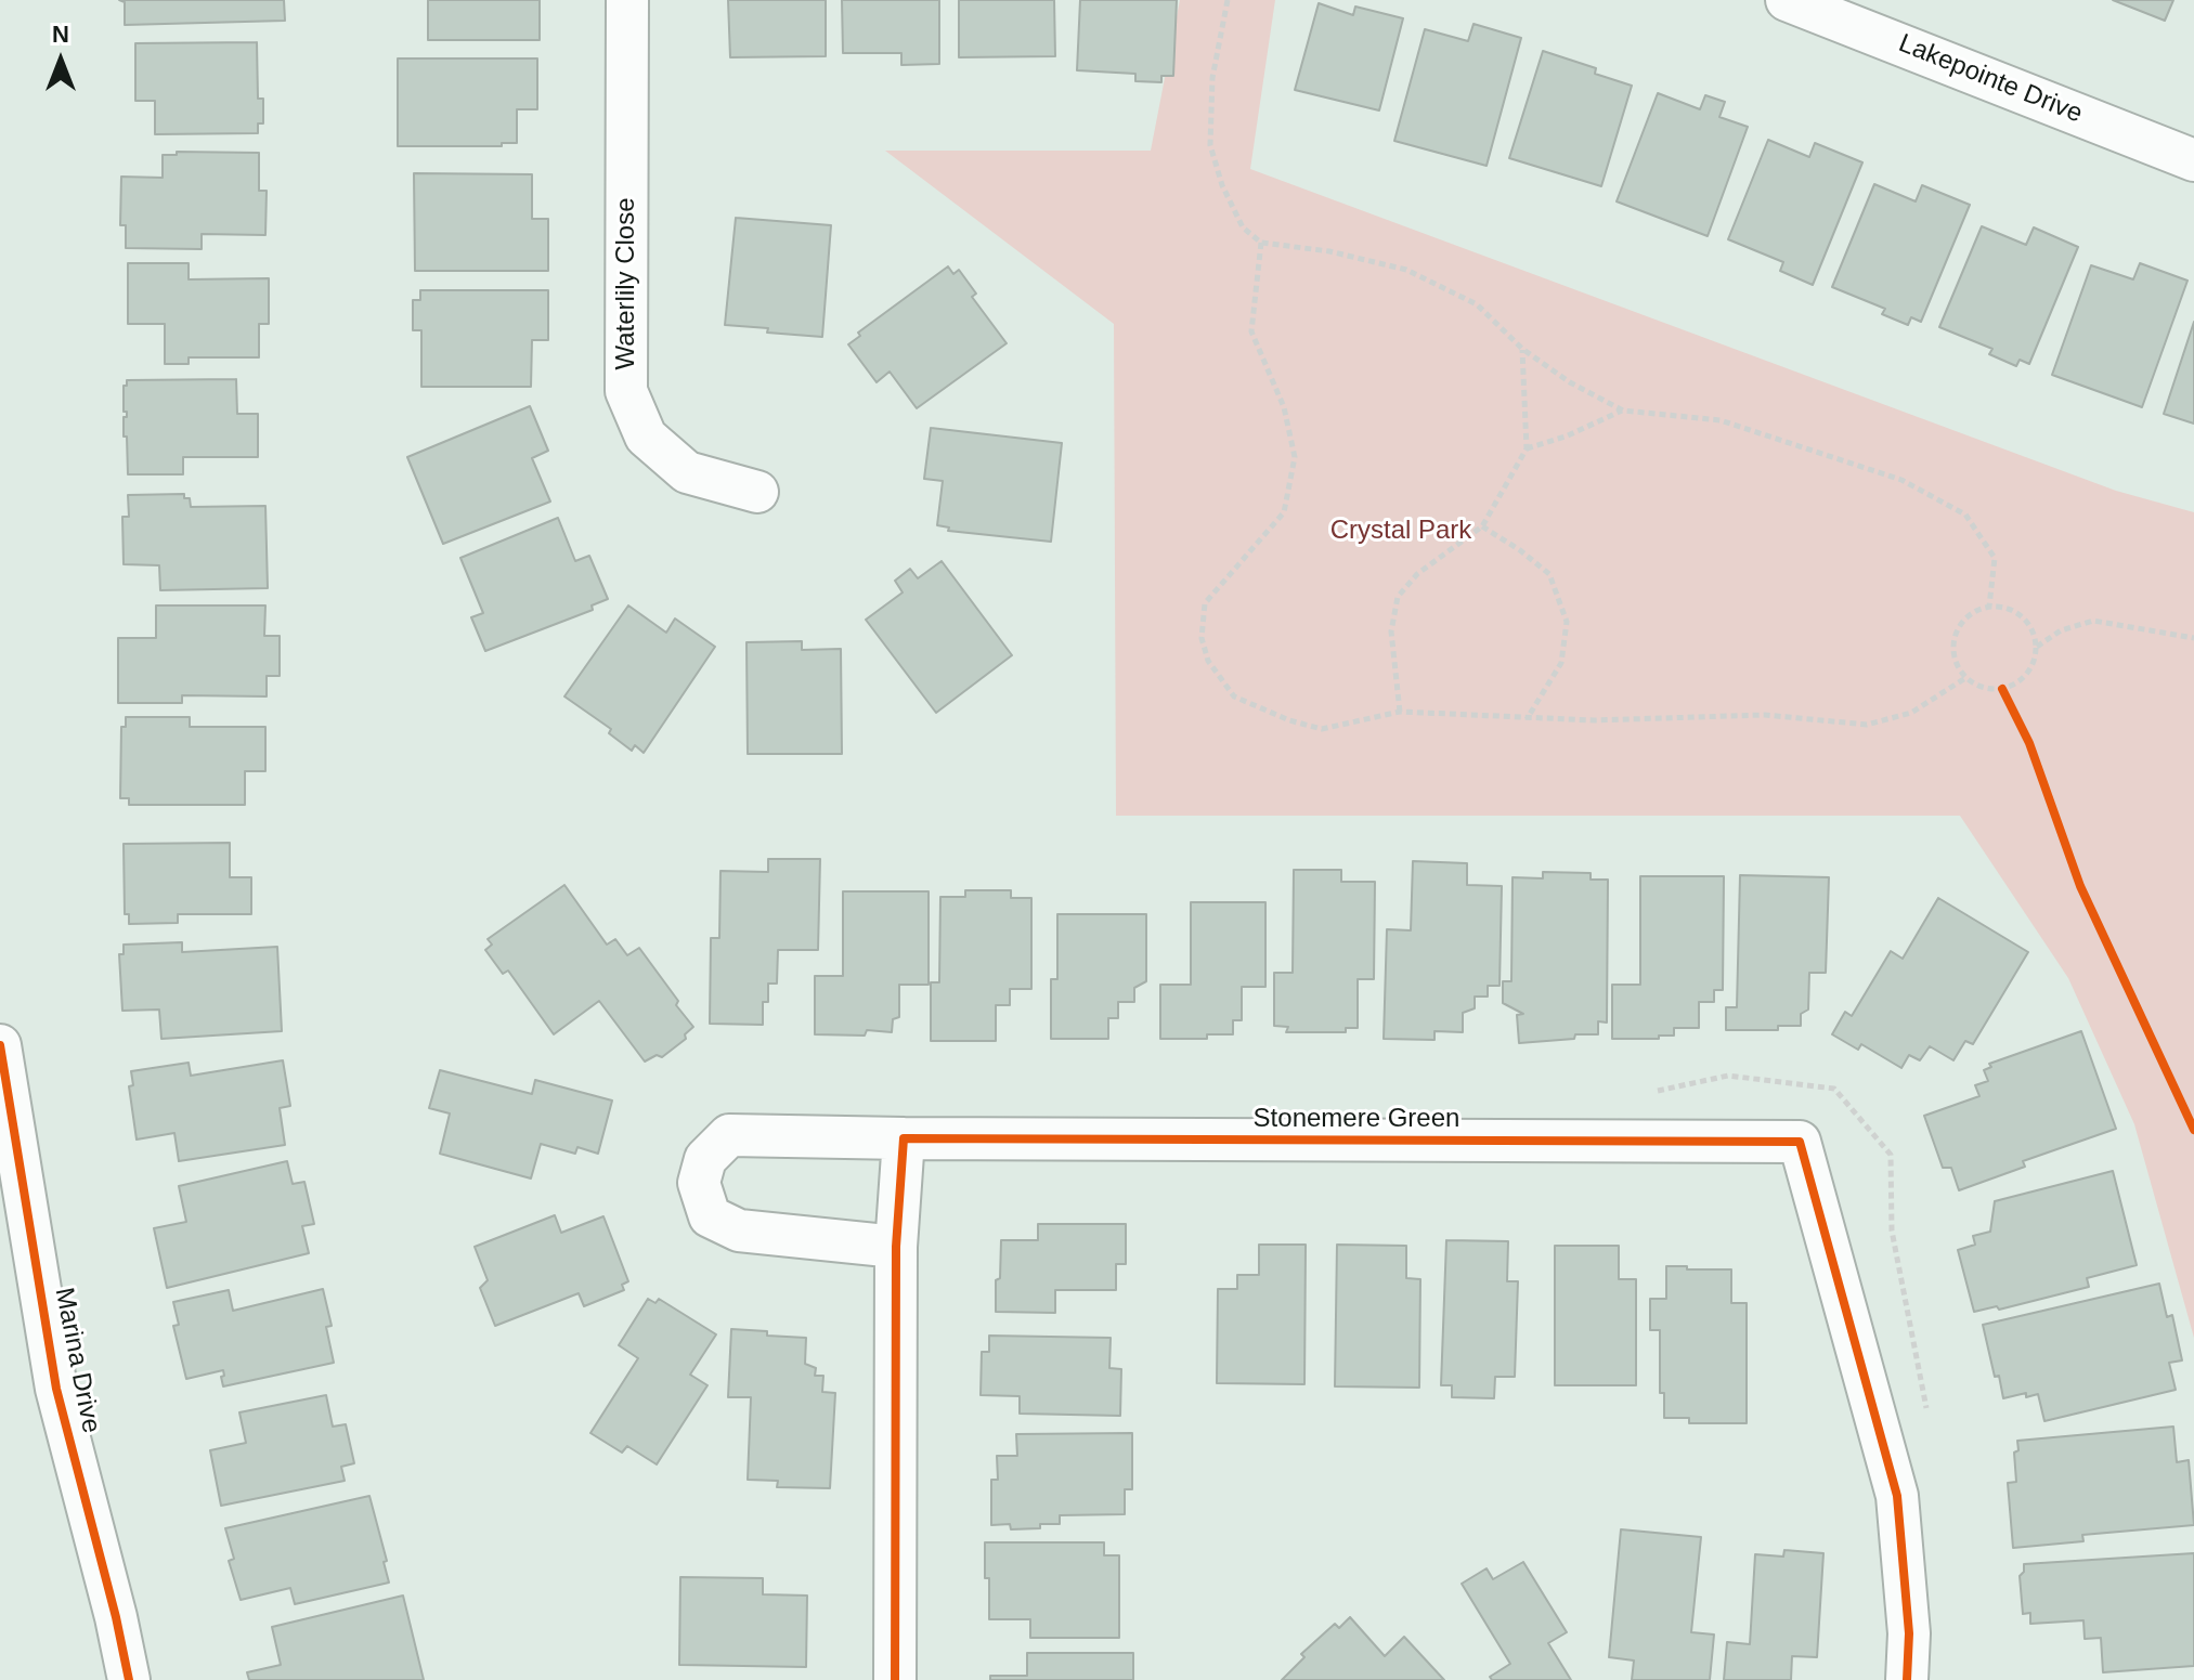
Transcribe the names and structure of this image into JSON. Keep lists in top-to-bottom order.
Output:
{
  "streets": {
    "street": [
      "Lakepointe Drive",
      "Waterlily Close",
      "Stonemere Green",
      "Marina Drive"
    ]
  },
  "parks": ["Crystal Park"],
  "north": "top"
}
